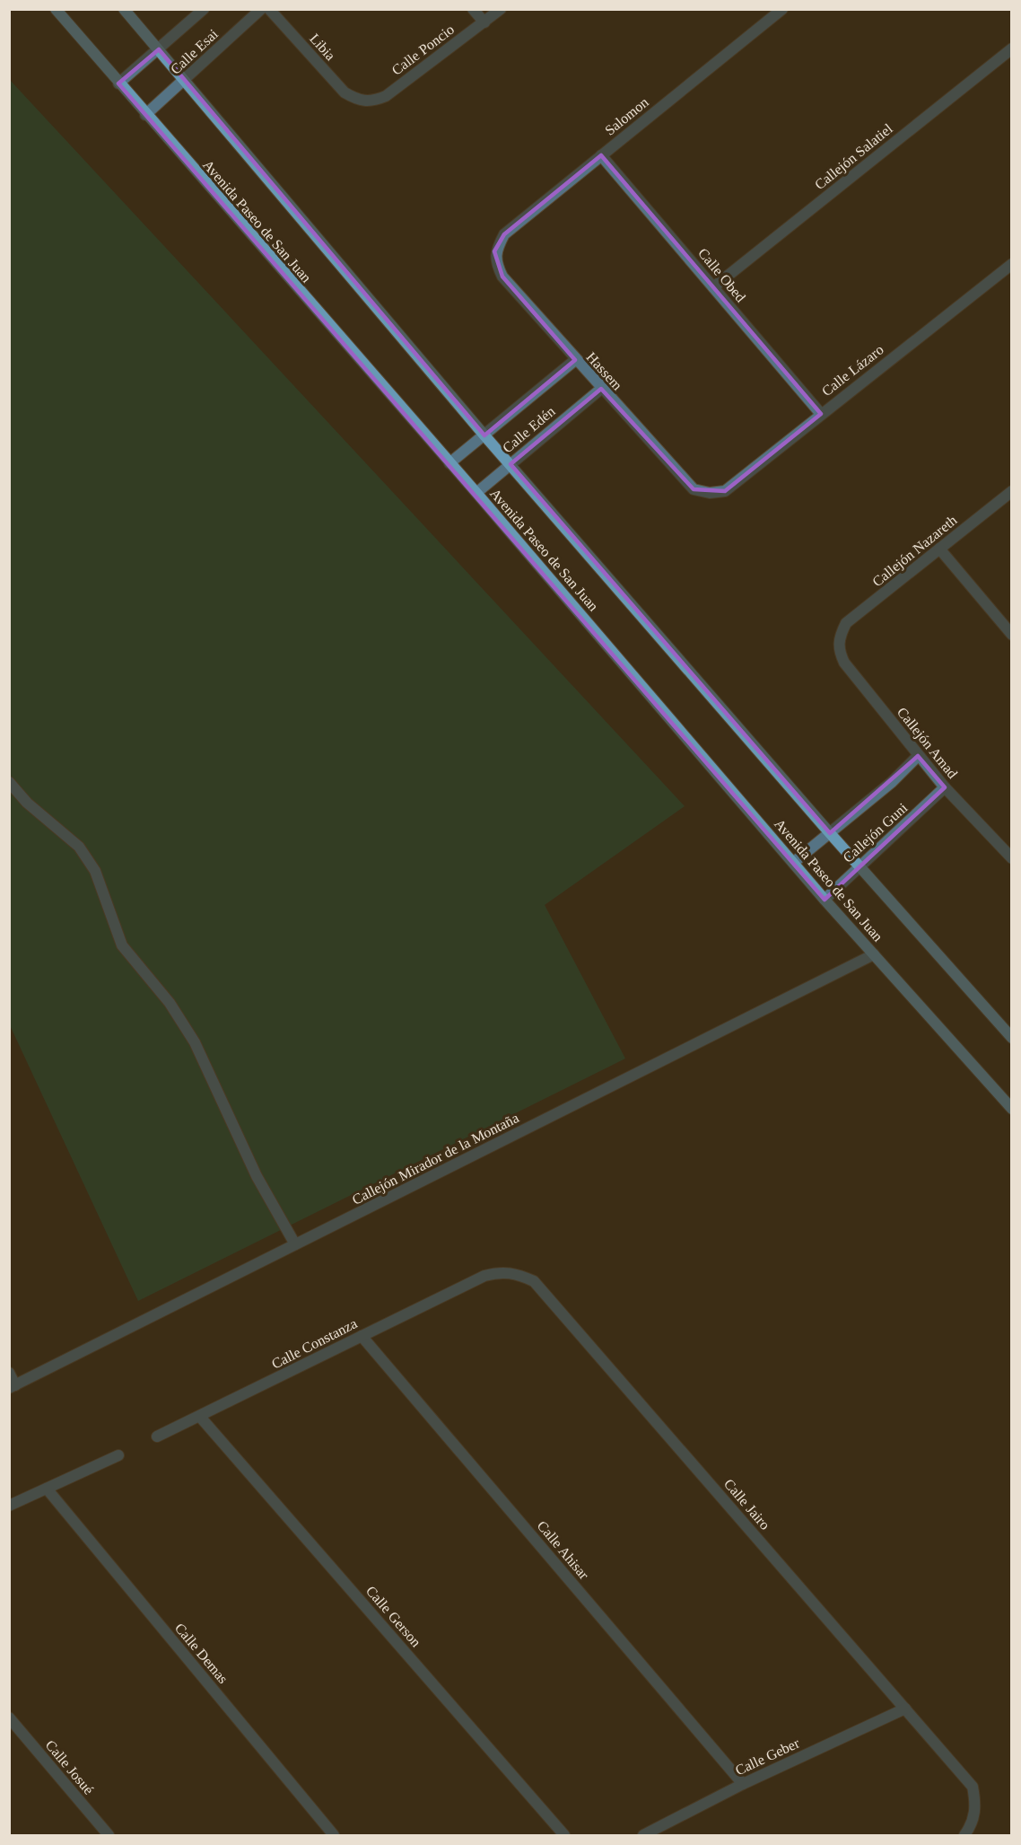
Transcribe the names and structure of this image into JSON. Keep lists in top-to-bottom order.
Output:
{
  "streets": {
    "street": [
      "Libia",
      "Calle Poncio",
      "Calle Esai",
      "Salomon",
      "Callejón Salatiel",
      "Avenida Paseo de San Juan",
      "Calle Obed",
      "Calle Lázaro",
      "Hassem",
      "Calle Edén",
      "Callejón Nazareth",
      "Callejón Amad",
      "Callejón Guni",
      "Callejón Mirador de la Montaña",
      "Calle Constanza",
      "Calle Jairo",
      "Calle Ahisar",
      "Calle Gerson",
      "Calle Demas",
      "Calle Geber",
      "Calle Josué"
    ]
  },
  "crossings": [
    ["Libia", "Calle Poncio"],
    ["Calle Esai", "Avenida Paseo de San Juan"],
    ["Salomon", "Calle Obed"],
    ["Salomon", "Hassem"],
    ["Callejón Salatiel", "Calle Obed"],
    ["Avenida Paseo de San Juan", "Calle Edén"],
    ["Avenida Paseo de San Juan", "Callejón Guni"],
    ["Avenida Paseo de San Juan", "Callejón Mirador de la Montaña"],
    ["Calle Obed", "Calle Lázaro"],
    ["Calle Lázaro", "Hassem"],
    ["Hassem", "Calle Edén"],
    ["Callejón Nazareth", "Callejón Amad"],
    ["Callejón Amad", "Callejón Guni"],
    ["Calle Constanza", "Calle Jairo"],
    ["Calle Constanza", "Calle Ahisar"],
    ["Calle Constanza", "Calle Gerson"],
    ["Calle Jairo", "Calle Geber"],
    ["Calle Ahisar", "Calle Geber"]
  ]
}
